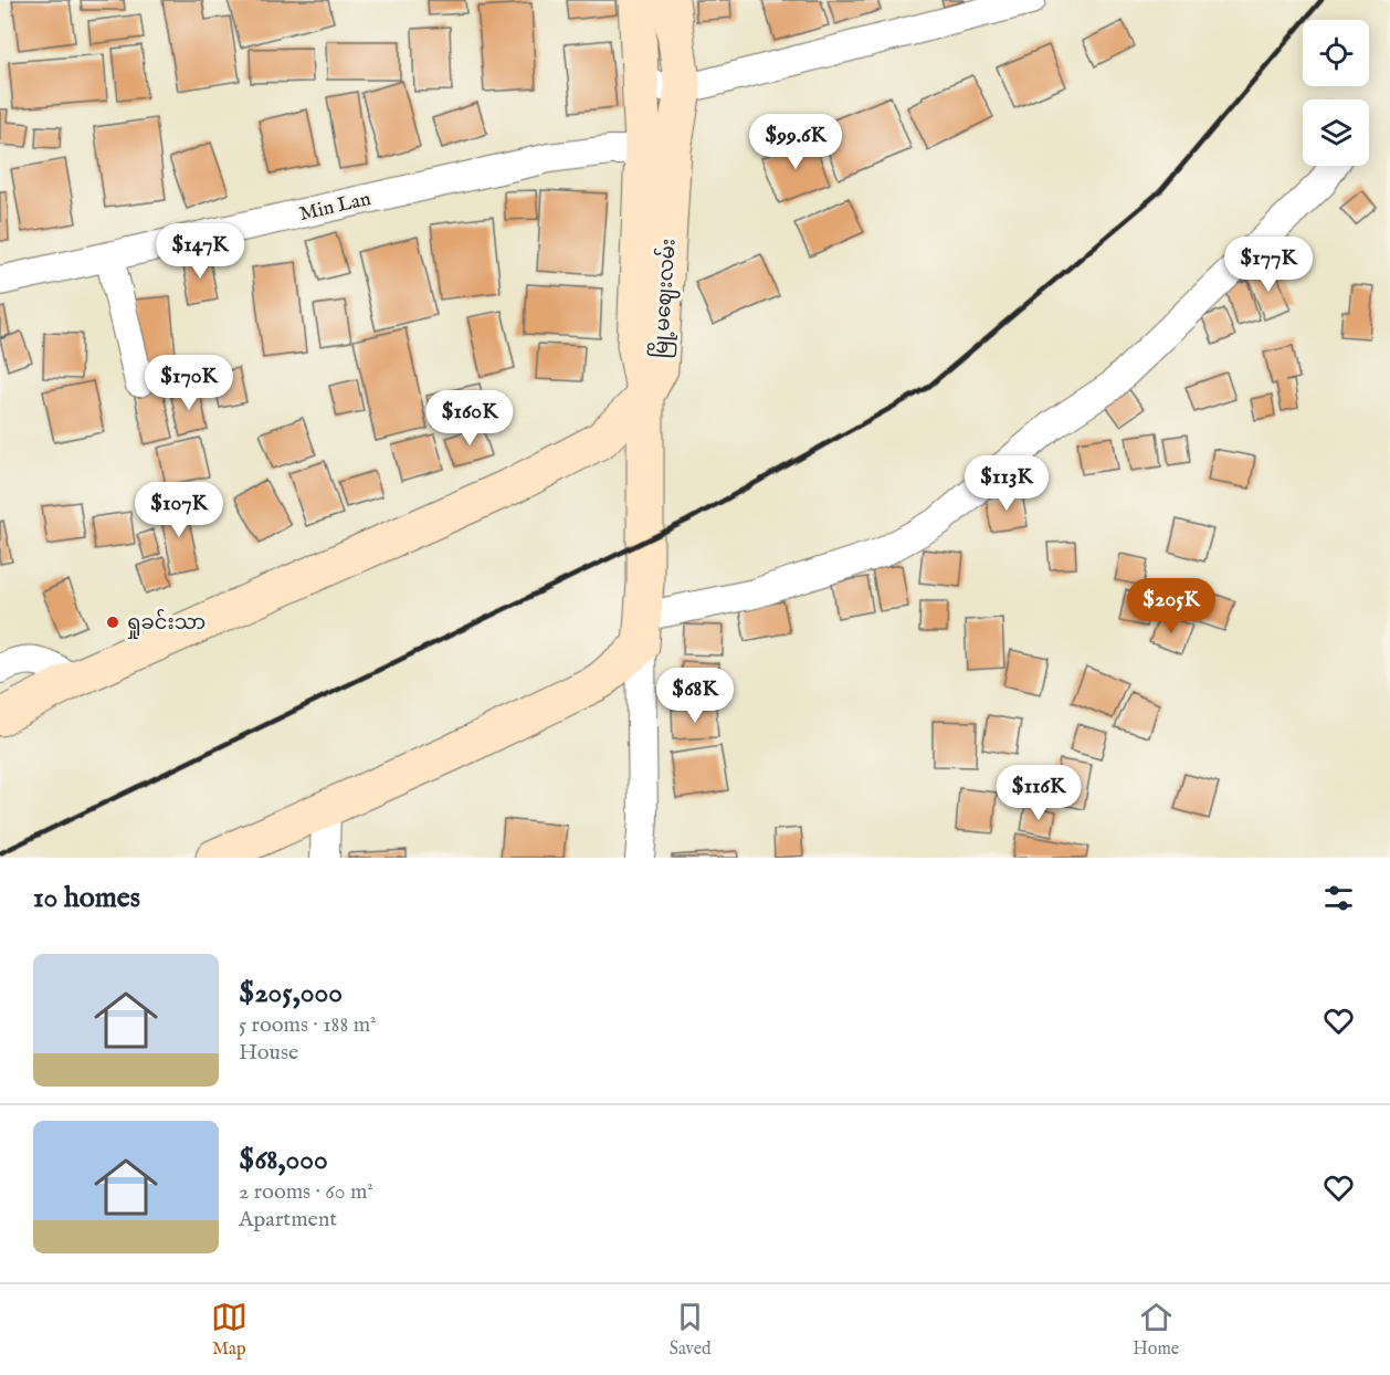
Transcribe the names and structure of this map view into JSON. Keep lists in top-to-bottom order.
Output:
{
  "streets": {
    "main road": ["မြို့မဈေးလမ်း"],
    "street": ["Min Lan"]
  },
  "crossings": [
    ["Min Lan", "မြို့မဈေးလမ်း"]
  ],
  "places": ["ရှုခင်းသာ"],
  "page": {
    "price": [
      "$99.6K",
      "$147K",
      "$177K",
      "$170K",
      "$160K",
      "$113K",
      "$107K",
      "$205K",
      "$68K",
      "$116K"
    ],
    "heading": "10 homes",
    "list": [
      {
        "name": "$205,000",
        "note": "5 rooms · 188 m² · House"
      },
      {
        "name": "$68,000",
        "note": "2 rooms · 60 m² · Apartment"
      }
    ],
    "tabs": ["Map", "Saved", "Home"]
  }
}
